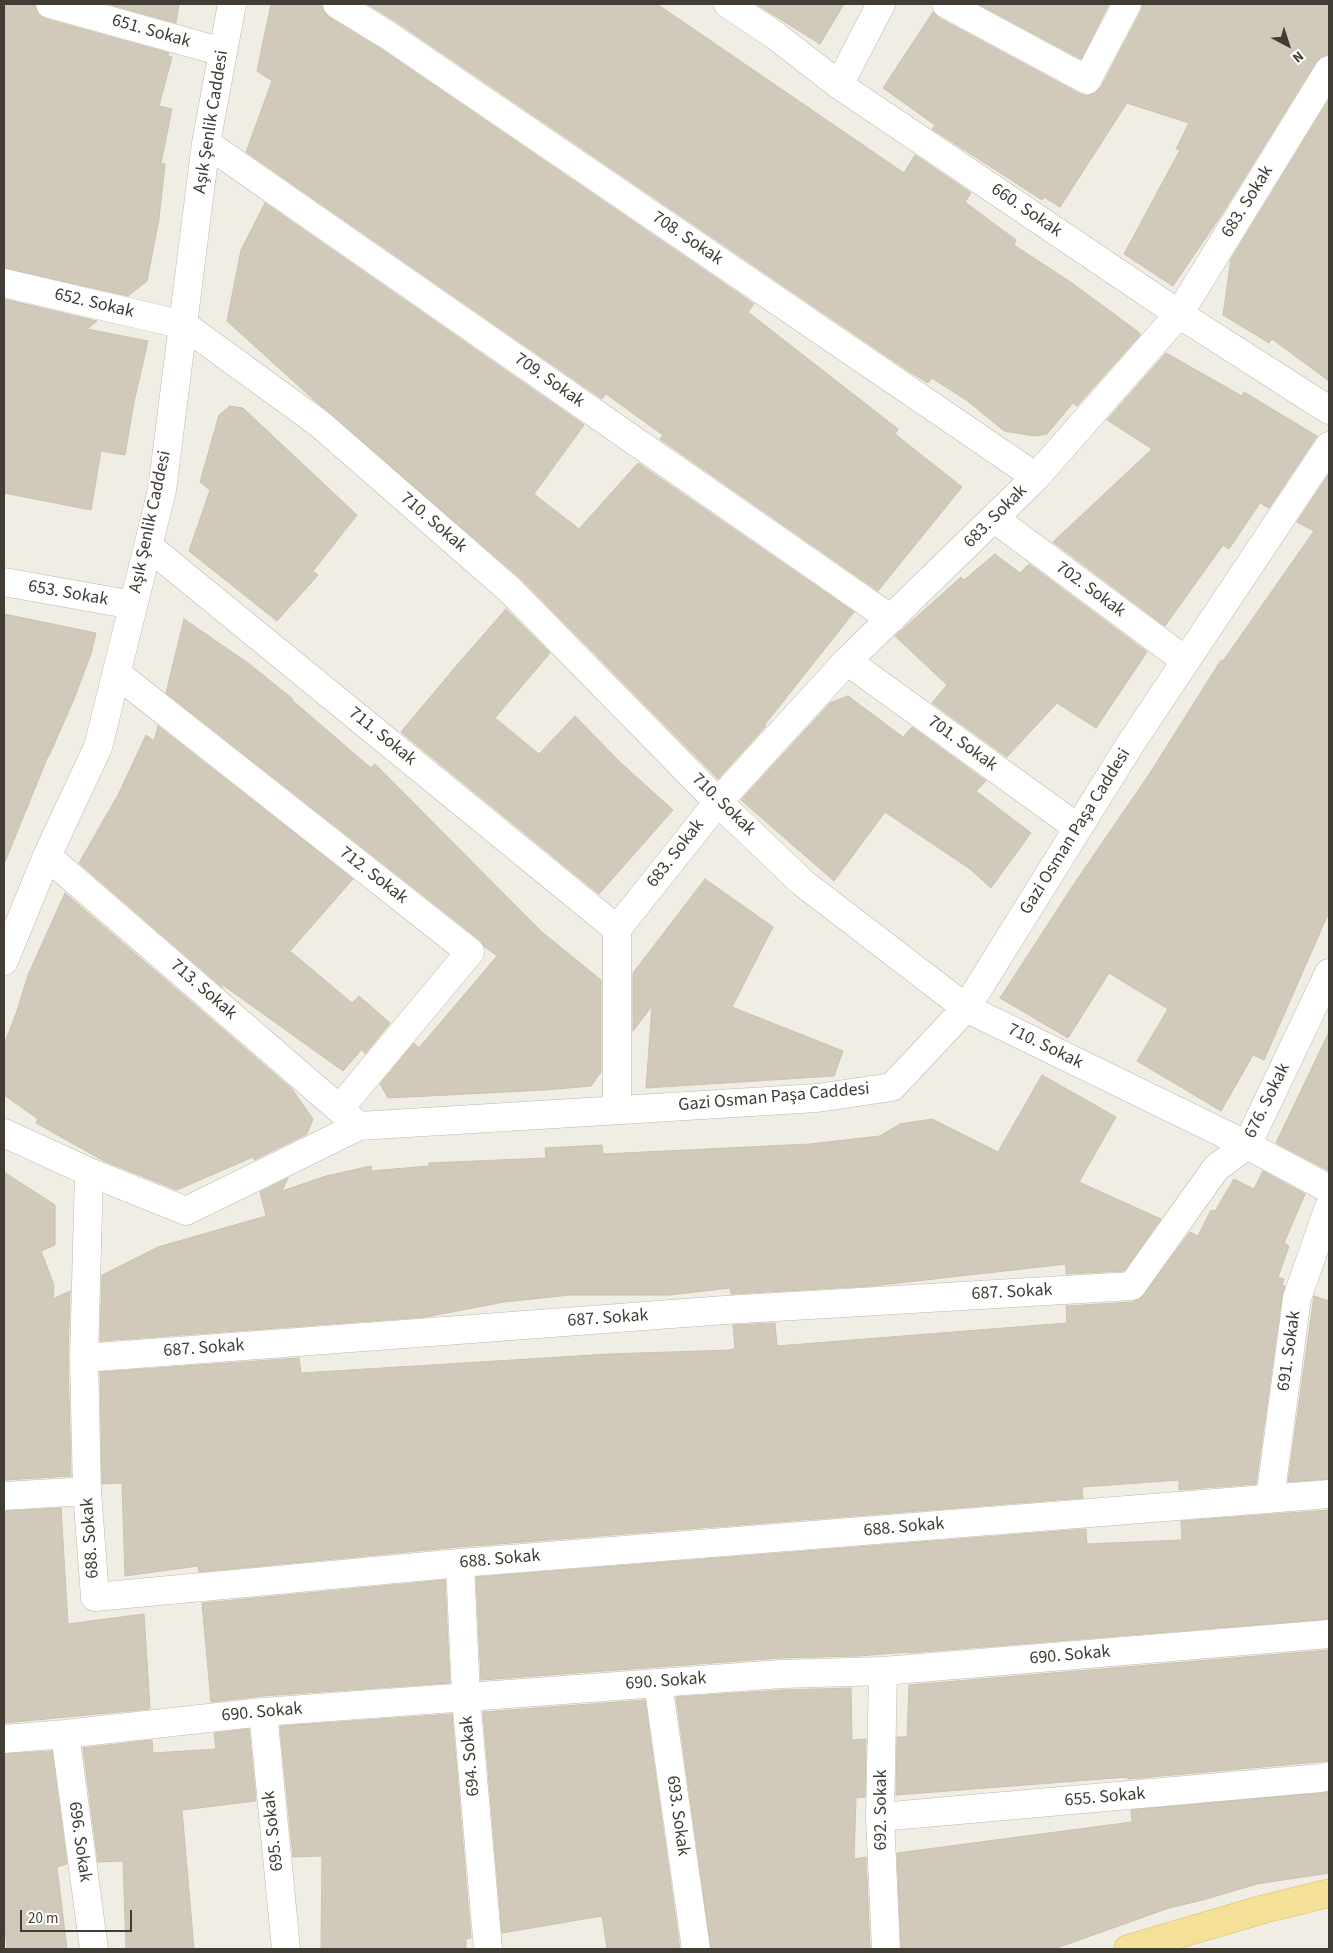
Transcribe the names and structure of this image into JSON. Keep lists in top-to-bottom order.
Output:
{
  "streets": {
    "street": [
      "651. Sokak",
      "Aşık Şenlik Caddesi",
      "683. Sokak",
      "660. Sokak",
      "708. Sokak",
      "652. Sokak",
      "709. Sokak",
      "710. Sokak",
      "702. Sokak",
      "653. Sokak",
      "711. Sokak",
      "701. Sokak",
      "Gazi Osman Paşa Caddesi",
      "712. Sokak",
      "713. Sokak",
      "676. Sokak",
      "687. Sokak",
      "691. Sokak",
      "688. Sokak",
      "690. Sokak",
      "694. Sokak",
      "655. Sokak",
      "692. Sokak",
      "693. Sokak",
      "695. Sokak",
      "696. Sokak"
    ]
  },
  "crossings": [
    ["651. Sokak", "Aşık Şenlik Caddesi"],
    ["Aşık Şenlik Caddesi", "652. Sokak"],
    ["Aşık Şenlik Caddesi", "709. Sokak"],
    ["Aşık Şenlik Caddesi", "710. Sokak"],
    ["Aşık Şenlik Caddesi", "653. Sokak"],
    ["Aşık Şenlik Caddesi", "711. Sokak"],
    ["Aşık Şenlik Caddesi", "712. Sokak"],
    ["Aşık Şenlik Caddesi", "713. Sokak"],
    ["683. Sokak", "660. Sokak"],
    ["683. Sokak", "708. Sokak"],
    ["683. Sokak", "709. Sokak"],
    ["683. Sokak", "710. Sokak"],
    ["683. Sokak", "702. Sokak"],
    ["683. Sokak", "711. Sokak"],
    ["683. Sokak", "701. Sokak"],
    ["652. Sokak", "710. Sokak"],
    ["710. Sokak", "Gazi Osman Paşa Caddesi"],
    ["710. Sokak", "676. Sokak"],
    ["702. Sokak", "Gazi Osman Paşa Caddesi"],
    ["701. Sokak", "Gazi Osman Paşa Caddesi"],
    ["Gazi Osman Paşa Caddesi", "712. Sokak"],
    ["Gazi Osman Paşa Caddesi", "713. Sokak"],
    ["Gazi Osman Paşa Caddesi", "688. Sokak"],
    ["712. Sokak", "713. Sokak"],
    ["676. Sokak", "687. Sokak"],
    ["687. Sokak", "688. Sokak"],
    ["691. Sokak", "688. Sokak"],
    ["688. Sokak", "694. Sokak"],
    ["690. Sokak", "694. Sokak"],
    ["690. Sokak", "692. Sokak"],
    ["690. Sokak", "693. Sokak"],
    ["690. Sokak", "695. Sokak"],
    ["690. Sokak", "696. Sokak"],
    ["655. Sokak", "692. Sokak"]
  ],
  "scale_bar": "20 m",
  "north": "bottom right"
}
